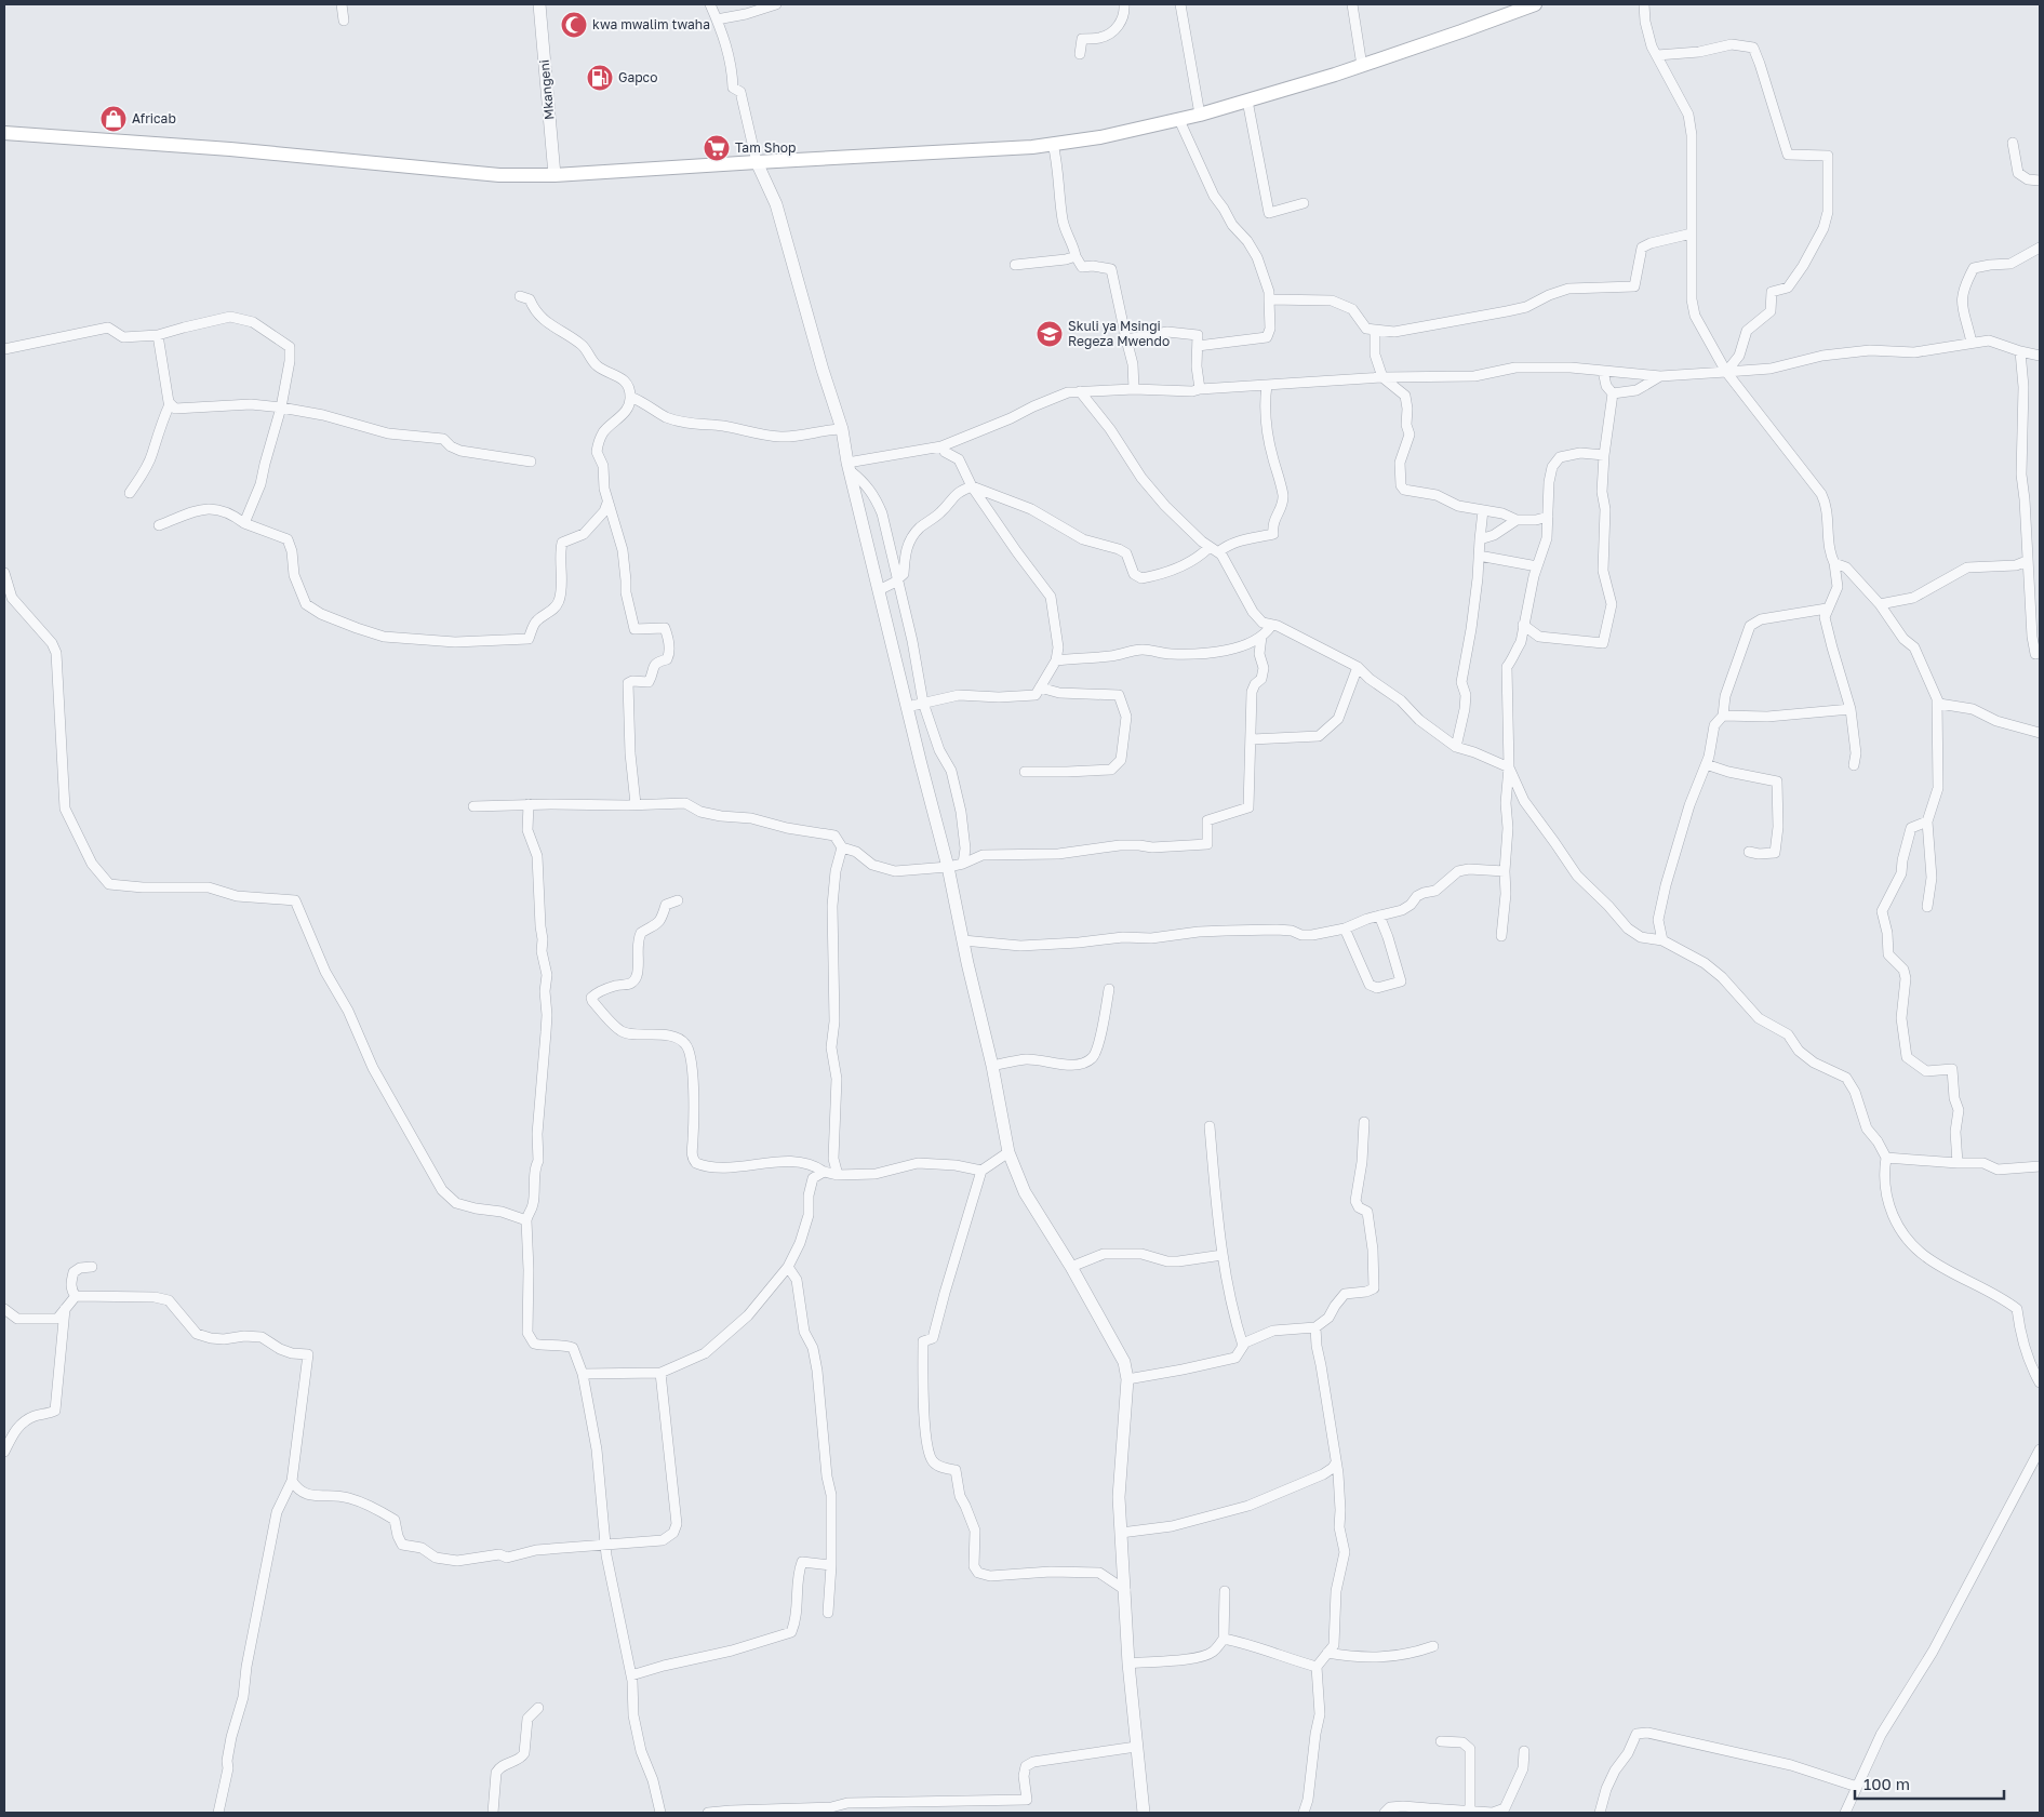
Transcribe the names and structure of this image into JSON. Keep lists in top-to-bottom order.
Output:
{
  "streets": {
    "street": ["Mkangeni"]
  },
  "places": {
    "mosque": ["kwa mwalim twaha"],
    "fuel station": ["Gapco"],
    "shop": ["Africab"],
    "supermarket": ["Tam Shop"],
    "school or university": ["Skuli ya Msingi Regeza Mwendo"]
  },
  "scale_bar": "100 m"
}
